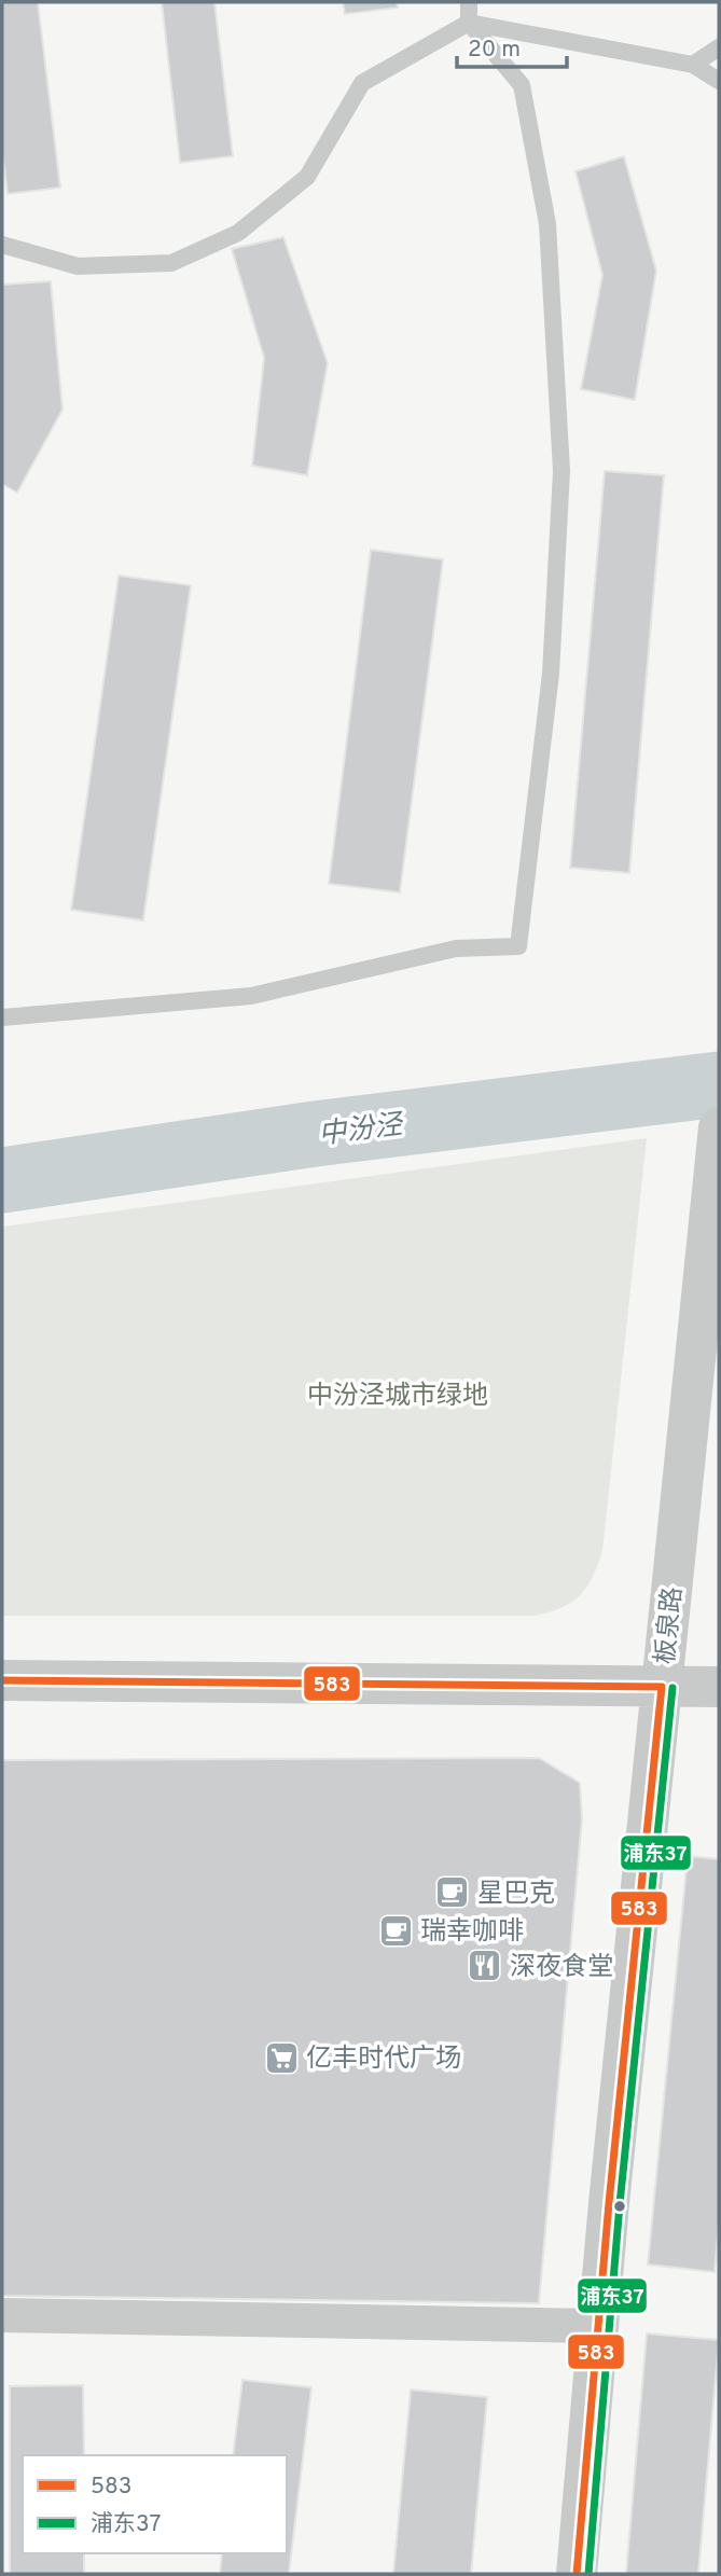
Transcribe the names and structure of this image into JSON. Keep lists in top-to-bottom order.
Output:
{
  "streets": {
    "street": ["板泉路"]
  },
  "water": ["中汾泾"],
  "parks": ["中汾泾城市绿地"],
  "places": {
    "cafe": ["星巴克", "瑞幸咖啡"],
    "restaurant": ["深夜食堂"],
    "supermarket": ["亿丰时代广场"]
  },
  "lines": ["transit line 583", "transit line 浦东37"],
  "legend": ["583", "浦东37"],
  "scale_bar": "20 m"
}
